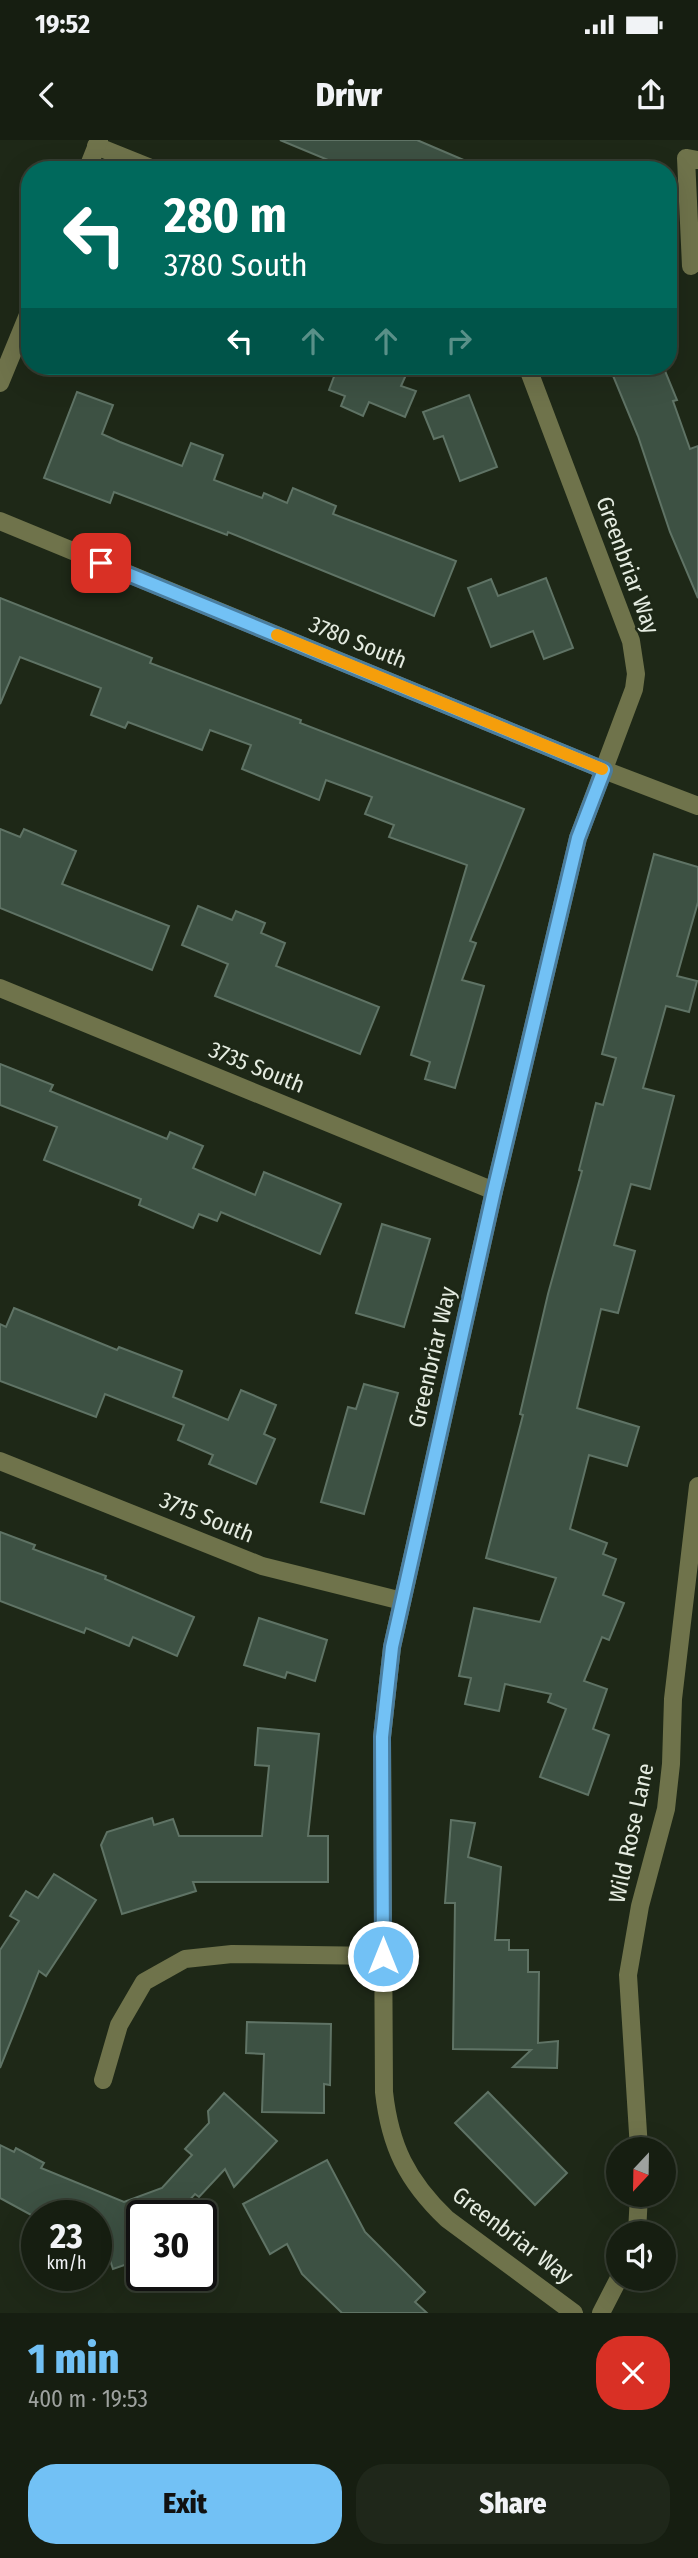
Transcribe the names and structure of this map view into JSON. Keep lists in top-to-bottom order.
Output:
{
  "streets": {
    "street": [
      "Greenbriar Way",
      "3780 South",
      "3735 South",
      "3715 South",
      "Wild Rose Lane"
    ]
  },
  "crossings": [
    ["Greenbriar Way", "3780 South"],
    ["Greenbriar Way", "3735 South"],
    ["Greenbriar Way", "3715 South"]
  ],
  "north": "bottom",
  "page": {
    "status": "19:52",
    "header": "Drivr",
    "turn": ["280 m", "3780 South"],
    "speed": "23 km/h",
    "limit": "30",
    "heading": ["1 min", "400 m · 19:53"],
    "buttons": ["Exit", "Share"]
  }
}
